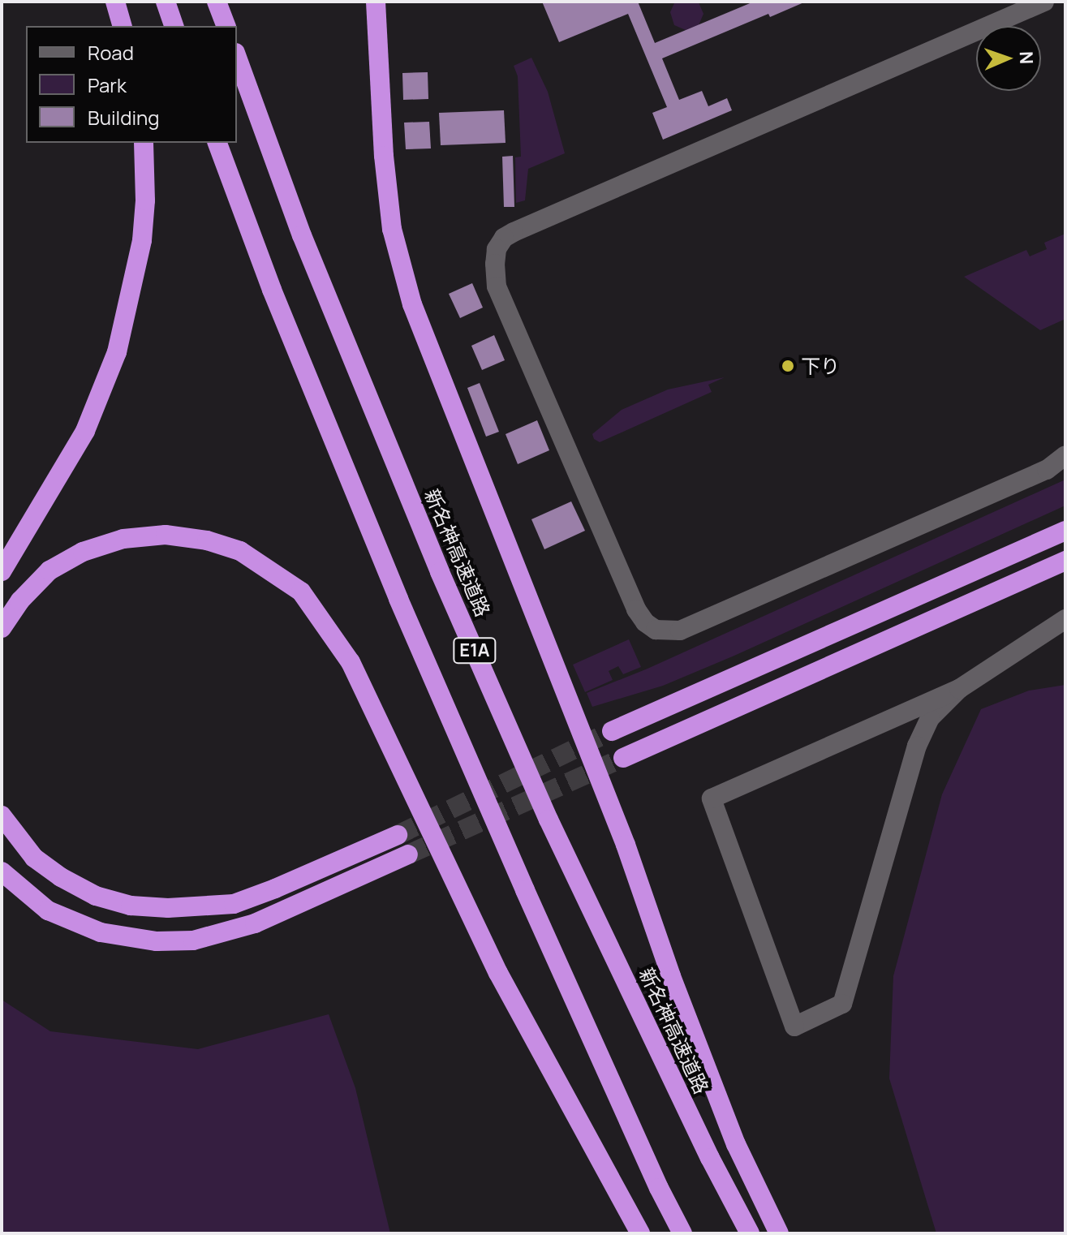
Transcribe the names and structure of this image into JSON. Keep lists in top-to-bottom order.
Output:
{
  "streets": {
    "highway": ["新名神高速道路", "E1A"]
  },
  "places": ["下り"],
  "legend": ["Road", "Park", "Building"],
  "north": "right"
}
